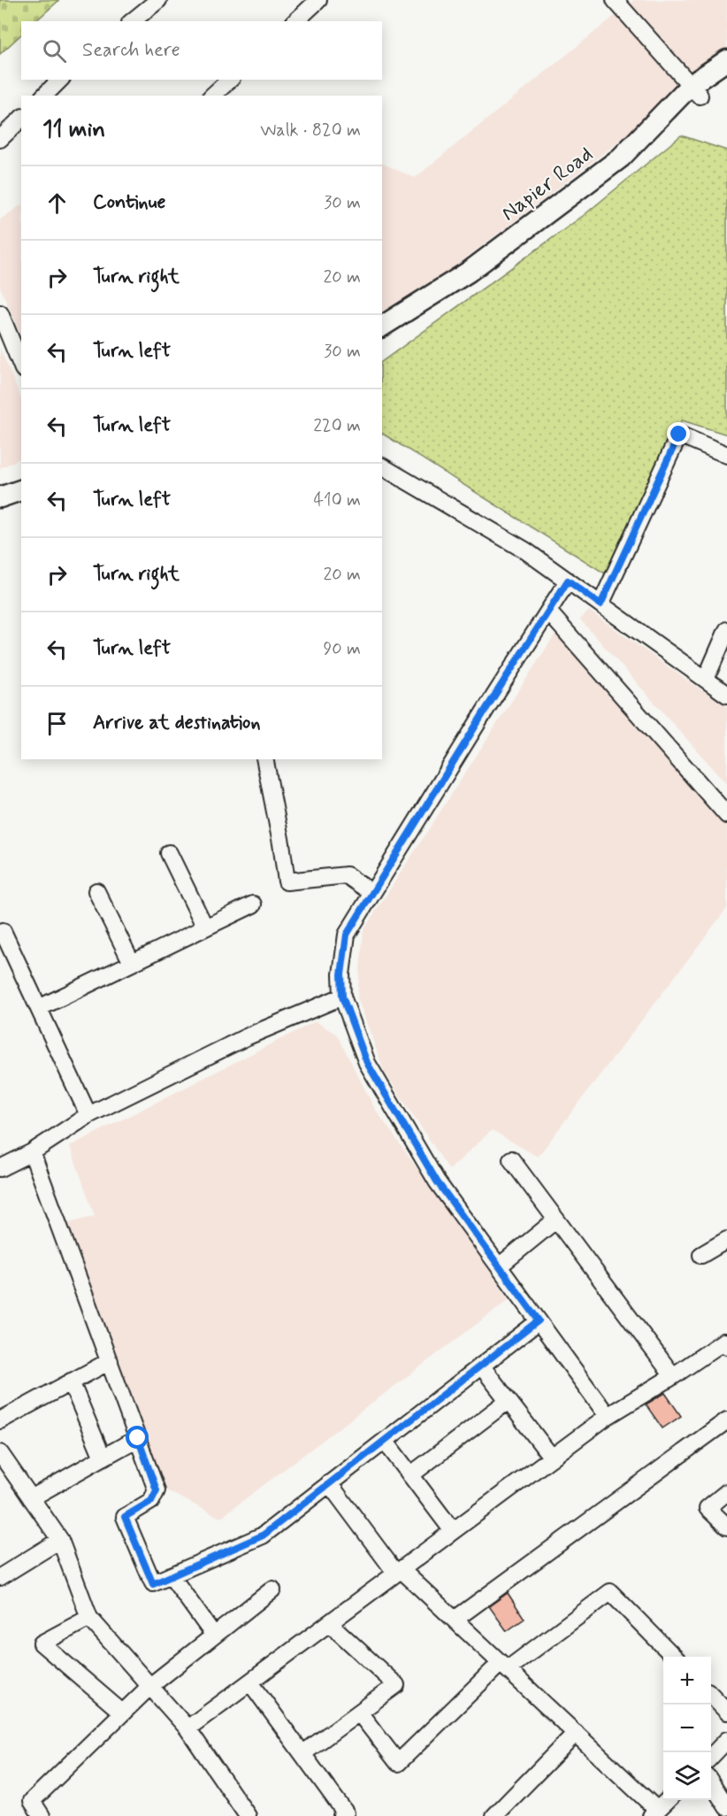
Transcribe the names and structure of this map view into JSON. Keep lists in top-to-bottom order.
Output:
{
  "streets": {
    "main road": ["Napier Road"]
  },
  "page": {
    "search": "Search here",
    "heading": ["11 min", "Walk · 820 m"],
    "list": [
      ["Continue", "30 m"],
      ["Turn right", "20 m"],
      ["Turn left", "30 m"],
      ["Turn left", "220 m"],
      ["Turn left", "410 m"],
      ["Turn right", "20 m"],
      ["Turn left", "90 m"],
      "Arrive at destination"
    ],
    "map_buttons": ["+", "−"]
  }
}
